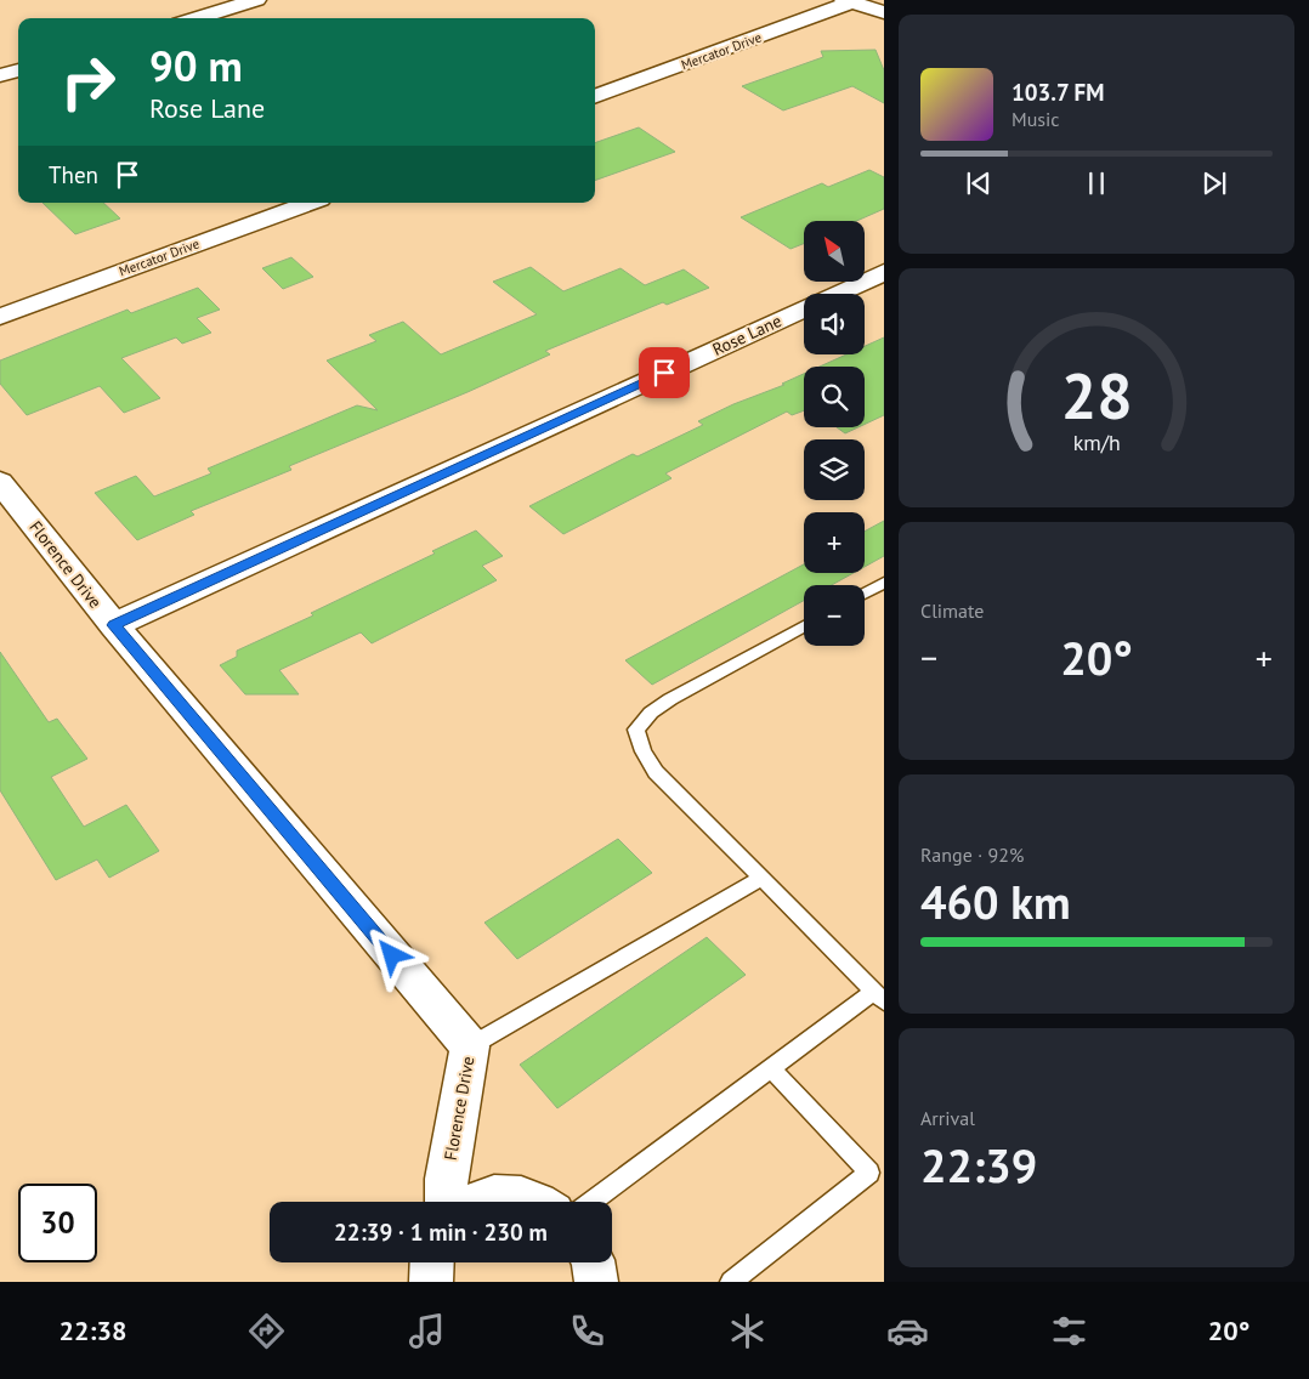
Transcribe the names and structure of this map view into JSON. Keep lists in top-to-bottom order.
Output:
{
  "streets": {
    "street": ["Mercator Drive", "Rose Lane", "Florence Drive"]
  },
  "crossings": [
    ["Rose Lane", "Florence Drive"]
  ],
  "north": "top left",
  "page": {
    "turn": ["90 m", "Rose Lane"],
    "song": ["103.7 FM", "Music"],
    "then": "Then",
    "map_buttons": ["+", "−"],
    "tile": [
      "Climate",
      ["Range · 92%", "460 km"],
      ["Arrival", "22:39"]
    ],
    "heat": ["−", "20°", "+"],
    "limit": "30",
    "trip": "22:39 · 1 min · 230 m",
    "tabs": ["22:38", "20°"],
    "gauge": ["28", "km/h"]
  }
}
